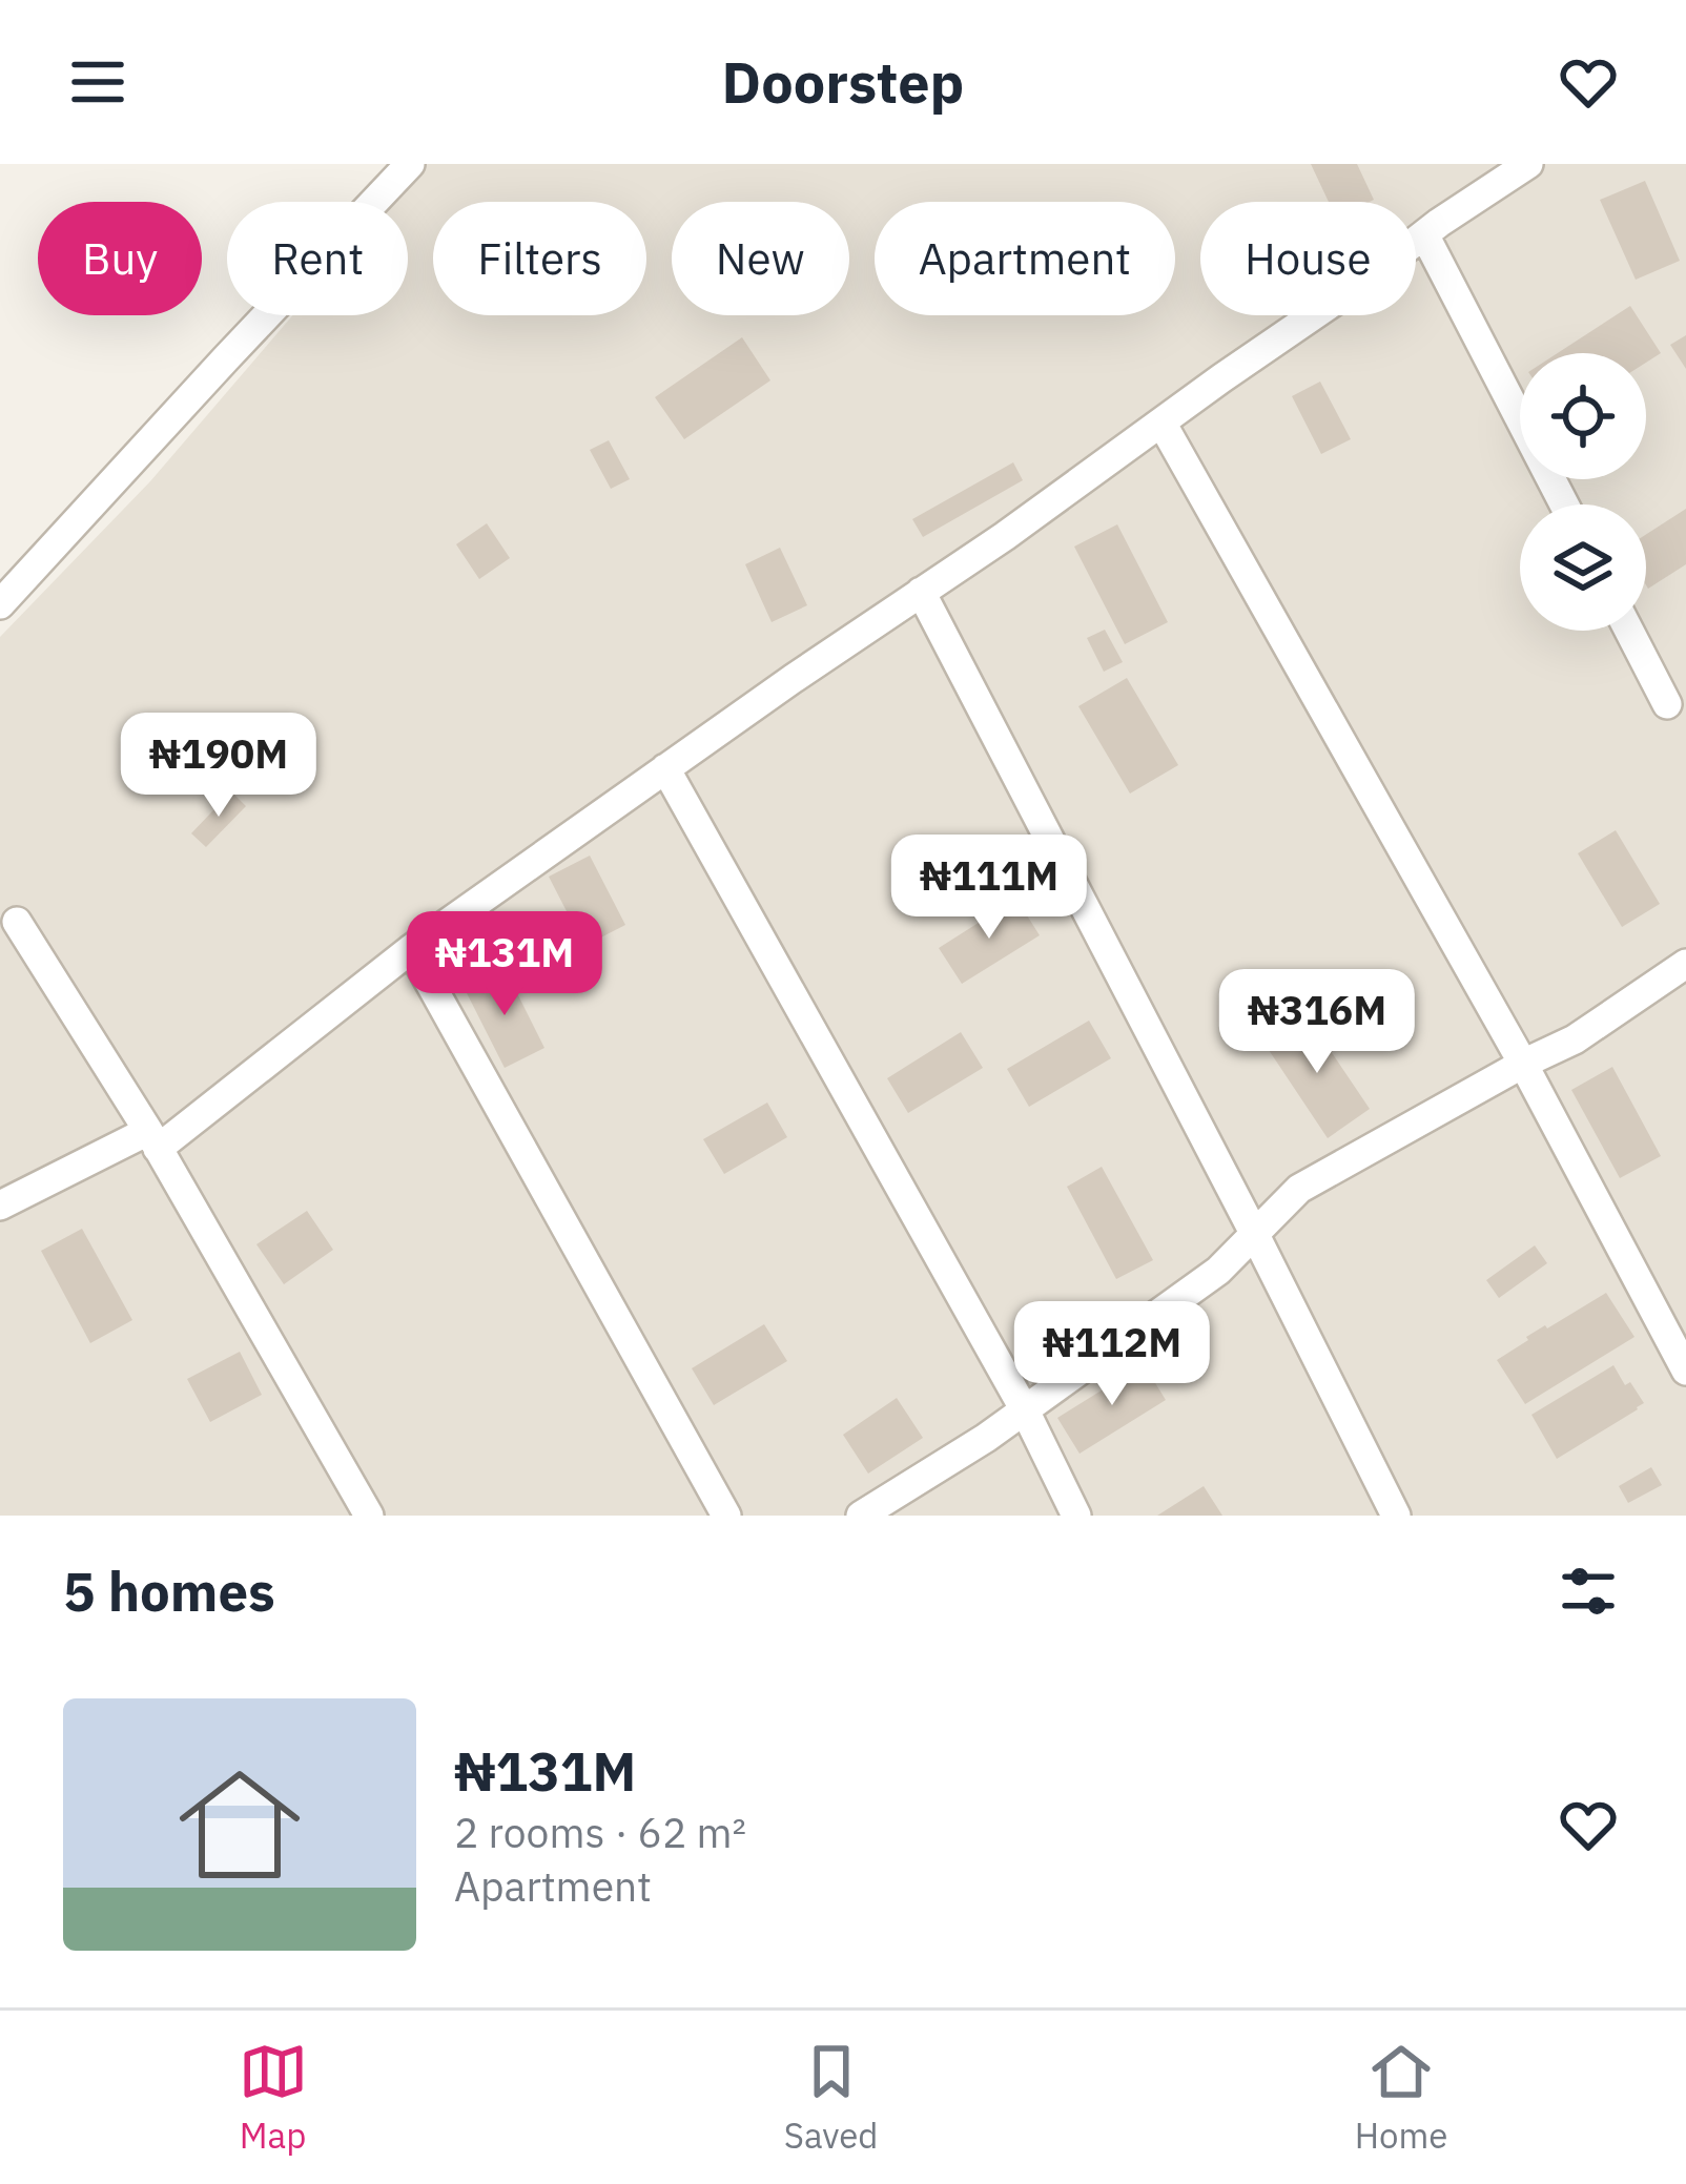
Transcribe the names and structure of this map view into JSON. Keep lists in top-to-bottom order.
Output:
{
  "page": {
    "header": "Doorstep",
    "chip": [
      "Buy",
      "Rent",
      "Filters",
      "New",
      "Apartment",
      "House"
    ],
    "price": [
      "₦190M",
      "₦111M",
      "₦131M",
      "₦316M",
      "₦112M"
    ],
    "heading": "5 homes",
    "list": [
      {
        "name": "₦131M",
        "note": "2 rooms · 62 m² · Apartment"
      }
    ],
    "tabs": ["Map", "Saved", "Home"]
  }
}
